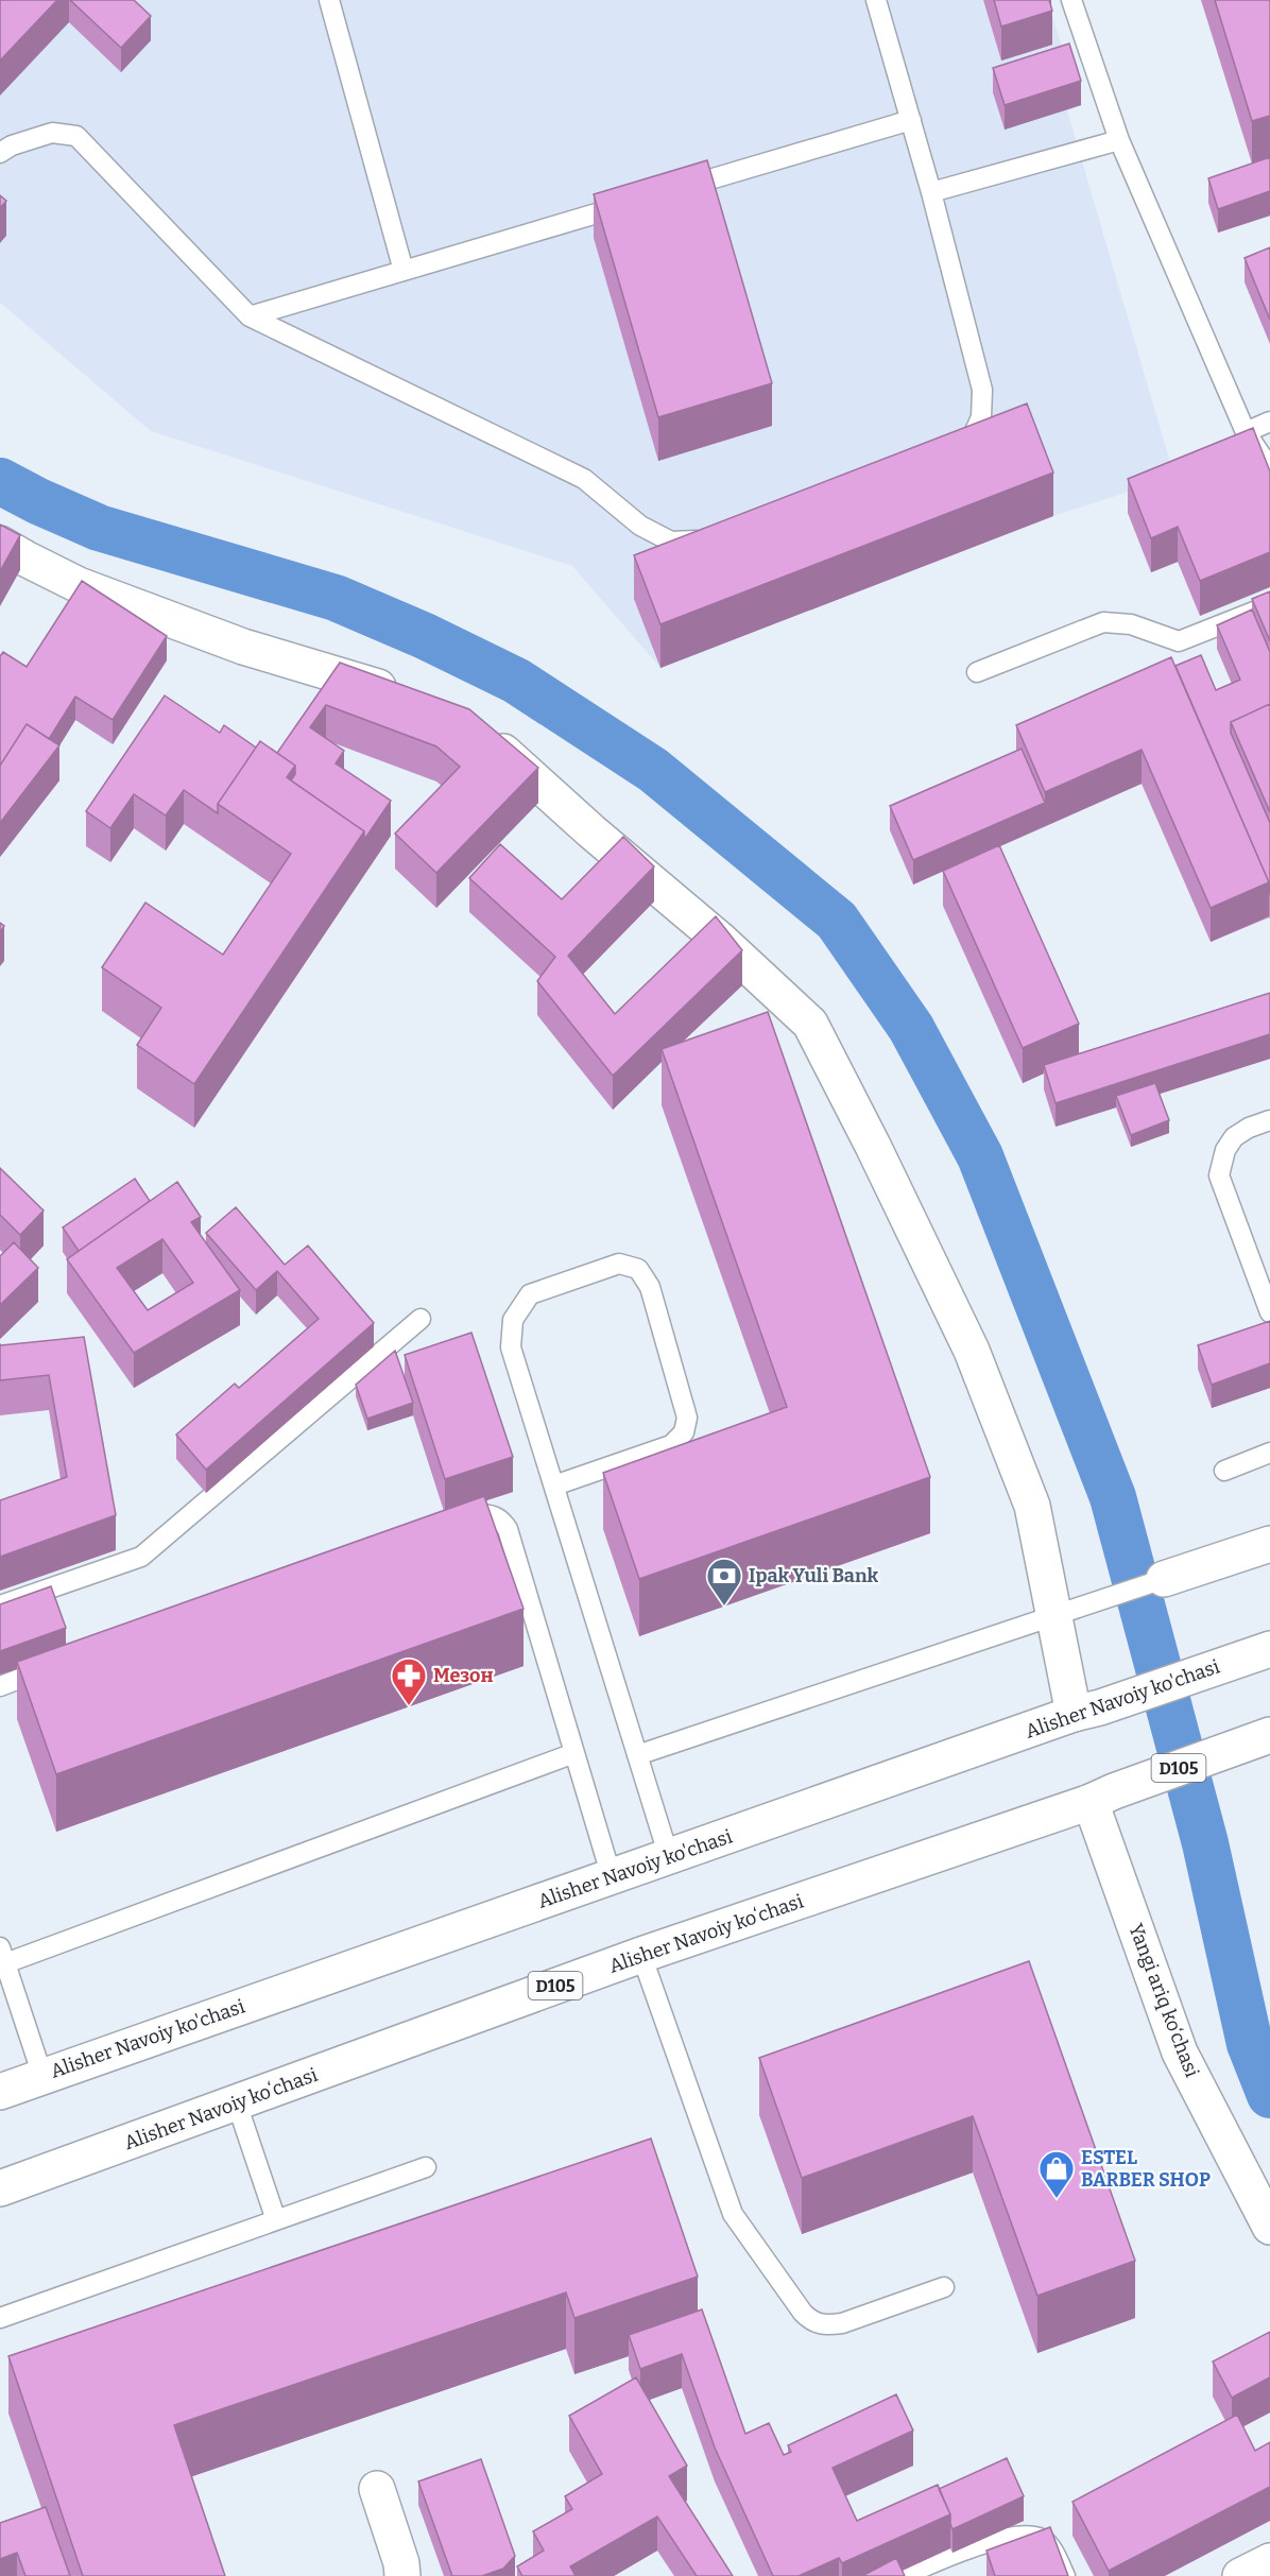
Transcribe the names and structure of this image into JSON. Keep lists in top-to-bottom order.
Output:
{
  "streets": {
    "main road": [
      "Alisher Navoiy ko'chasi",
      "D105",
      "Alisher Navoiy koʻchasi",
      "Yangi ariq ko‘chasi"
    ]
  },
  "crossings": [
    ["Alisher Navoiy koʻchasi", "Yangi ariq ko‘chasi"]
  ],
  "places": {
    "bank": ["Ipak Yuli Bank"],
    "pharmacy": ["Мезон"],
    "shop": ["ESTEL BARBER SHOP"]
  }
}
